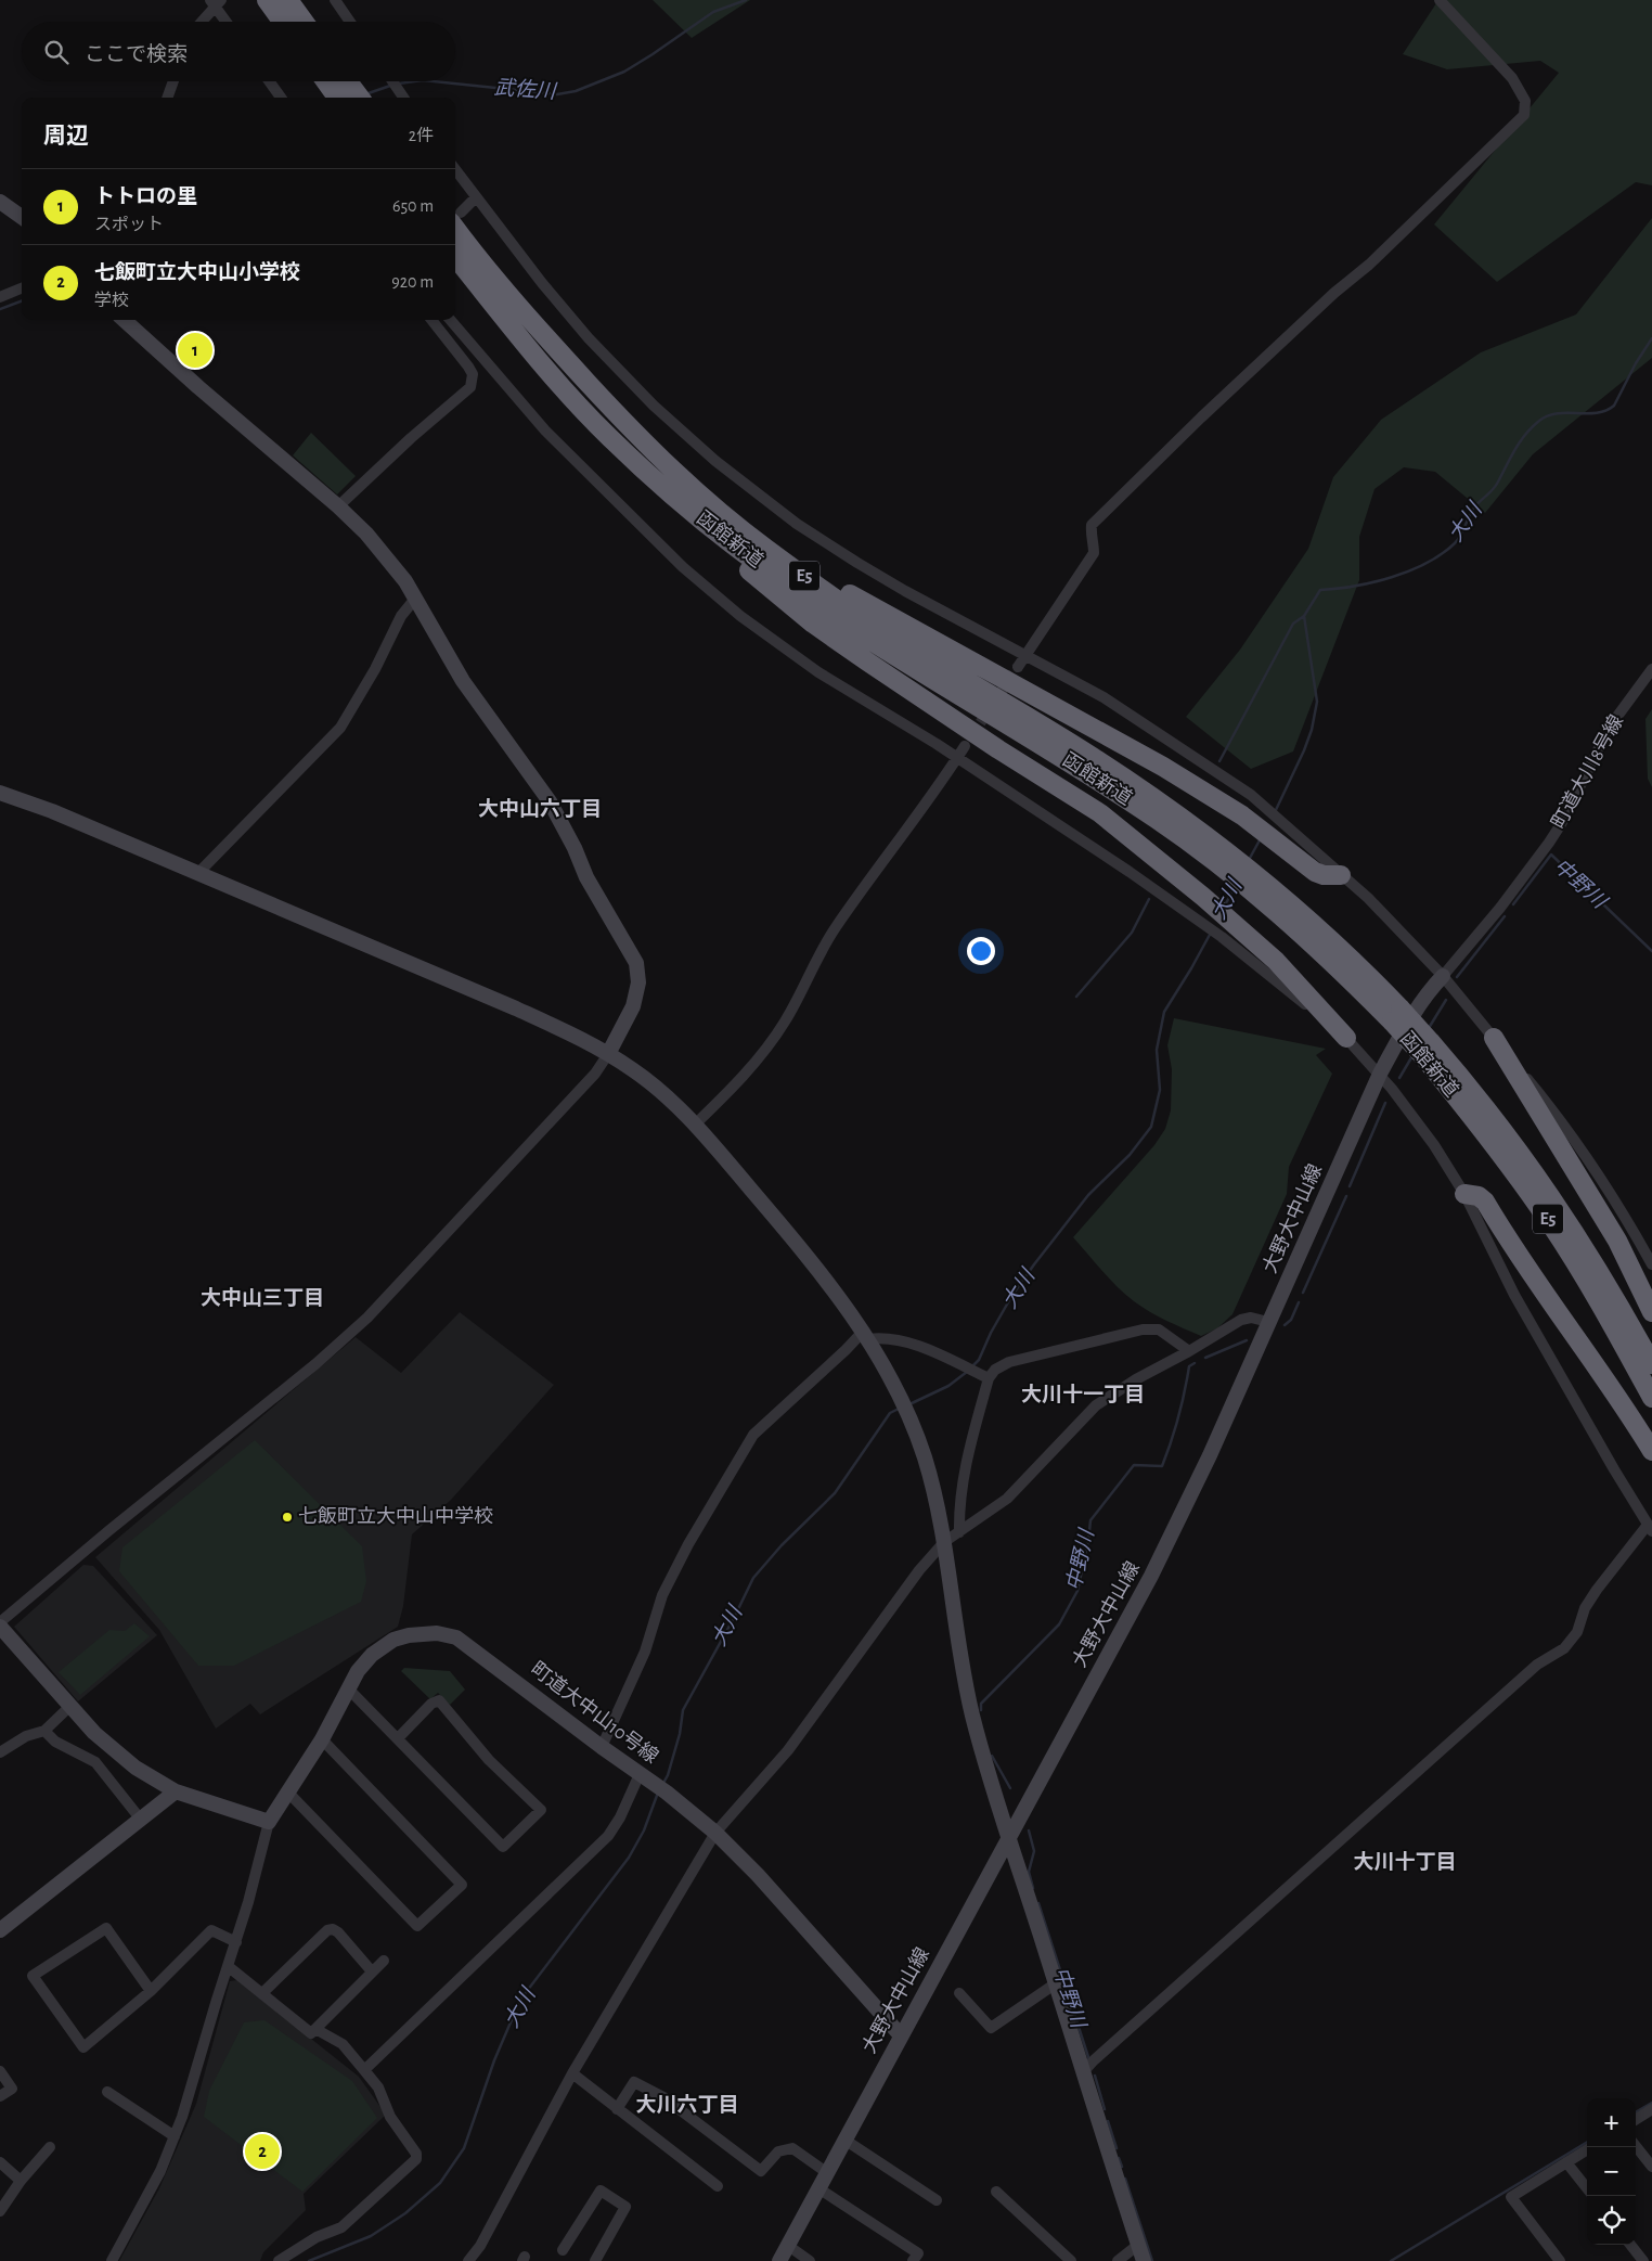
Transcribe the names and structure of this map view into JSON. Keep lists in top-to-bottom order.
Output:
{
  "streets": {
    "highway": ["函館新道", "E5"],
    "street": ["町道大川8号線", "大野大中山線", "町道大中山10号線"]
  },
  "crossings": [
    ["町道大川8号線", "大野大中山線"],
    ["大野大中山線", "町道大中山10号線"]
  ],
  "districts": [
    "大中山六丁目",
    "大中山三丁目",
    "大川十一丁目",
    "大川十丁目",
    "大川六丁目"
  ],
  "water": ["武佐川", "大川", "中野川"],
  "places": ["七飯町立大中山中学校"],
  "page": {
    "search": "ここで検索",
    "heading": ["周辺", "2件"],
    "list": [
      {
        "mark": "1",
        "name": "トトロの里",
        "note": "スポット",
        "value": "650 m"
      },
      {
        "mark": "2",
        "name": "七飯町立大中山小学校",
        "note": "学校",
        "value": "920 m"
      }
    ],
    "pins": ["1", "2"],
    "map_buttons": ["+", "−"]
  }
}
